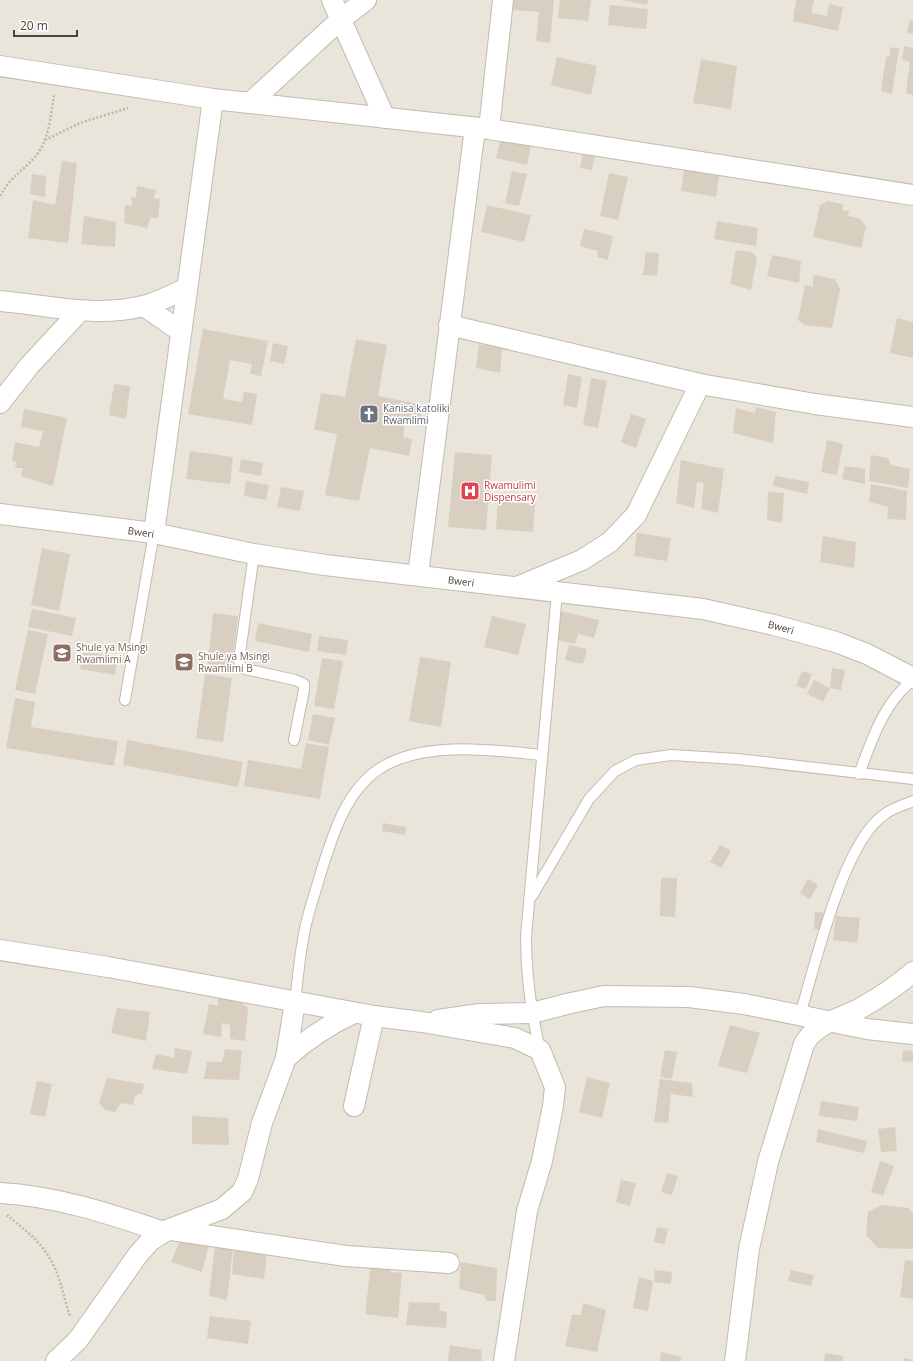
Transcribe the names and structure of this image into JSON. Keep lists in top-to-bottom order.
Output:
{
  "streets": {
    "street": ["Bweri"]
  },
  "places": {
    "church": ["Kanisa katoliki Rwamlimi"],
    "hospital": ["Rwamulimi Dispensary"],
    "school or university": ["Shule ya Msingi Rwamlimi A", "Shule ya Msingi Rwamlimi B"]
  },
  "scale_bar": "20 m"
}
